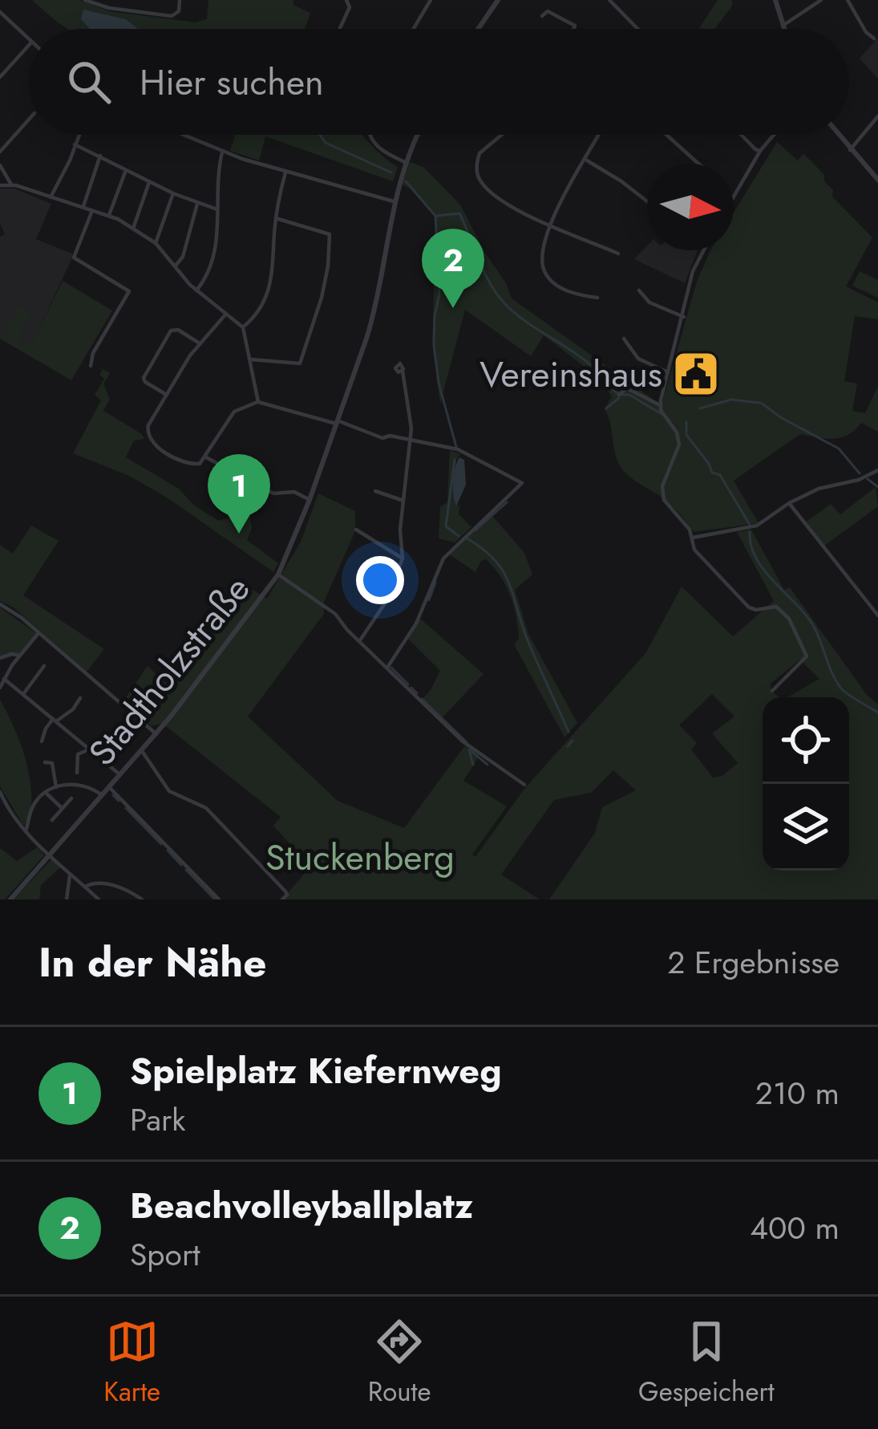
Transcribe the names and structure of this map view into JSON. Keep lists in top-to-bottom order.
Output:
{
  "streets": {
    "street": ["Stadtholzstraße"]
  },
  "parks": ["Stuckenberg"],
  "places": {
    "public building": ["Vereinshaus"]
  },
  "north": "right",
  "page": {
    "search": "Hier suchen",
    "pins": ["2", "1"],
    "heading": ["In der Nähe", "2 Ergebnisse"],
    "list": [
      {
        "mark": "1",
        "name": "Spielplatz Kiefernweg",
        "note": "Park",
        "value": "210 m"
      },
      {
        "mark": "2",
        "name": "Beachvolleyballplatz",
        "note": "Sport",
        "value": "400 m"
      }
    ],
    "nav": ["Karte", "Route", "Gespeichert"]
  }
}
